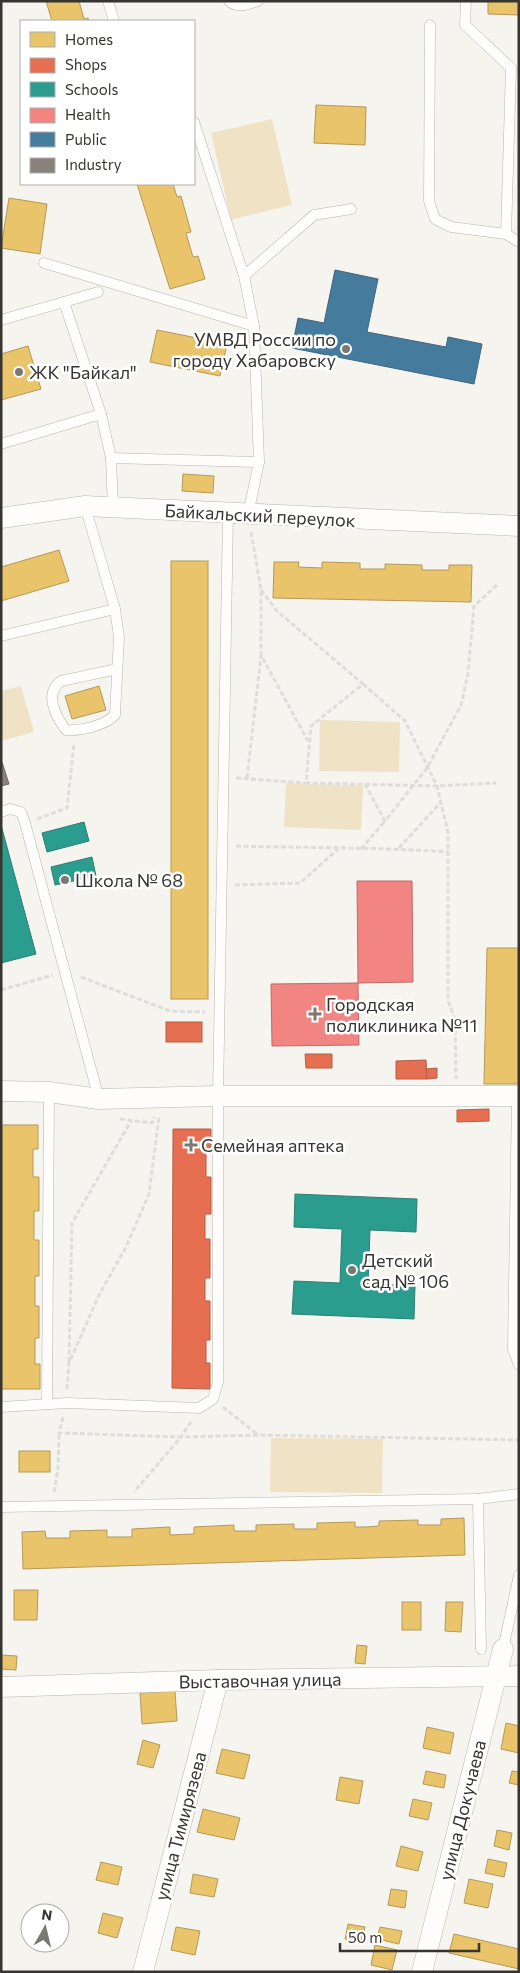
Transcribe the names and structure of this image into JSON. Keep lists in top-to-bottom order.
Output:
{
  "streets": {
    "street": [
      "Байкальский переулок",
      "Выставочная улица",
      "улица Докучаева",
      "улица Тимирязева"
    ]
  },
  "crossings": [
    ["Выставочная улица", "улица Докучаева"],
    ["Выставочная улица", "улица Тимирязева"]
  ],
  "places": {
    "other": [
      "УМВД России по городу Хабаровску",
      "ЖК \"Байкал\"",
      "Школа № 68",
      "Детский сад № 106"
    ],
    "health": ["Городская поликлиника №11", "Семейная аптека"]
  },
  "legend": [
    "Homes",
    "Shops",
    "Schools",
    "Health",
    "Public",
    "Industry"
  ],
  "scale_bar": "50 m",
  "north": "top"
}
